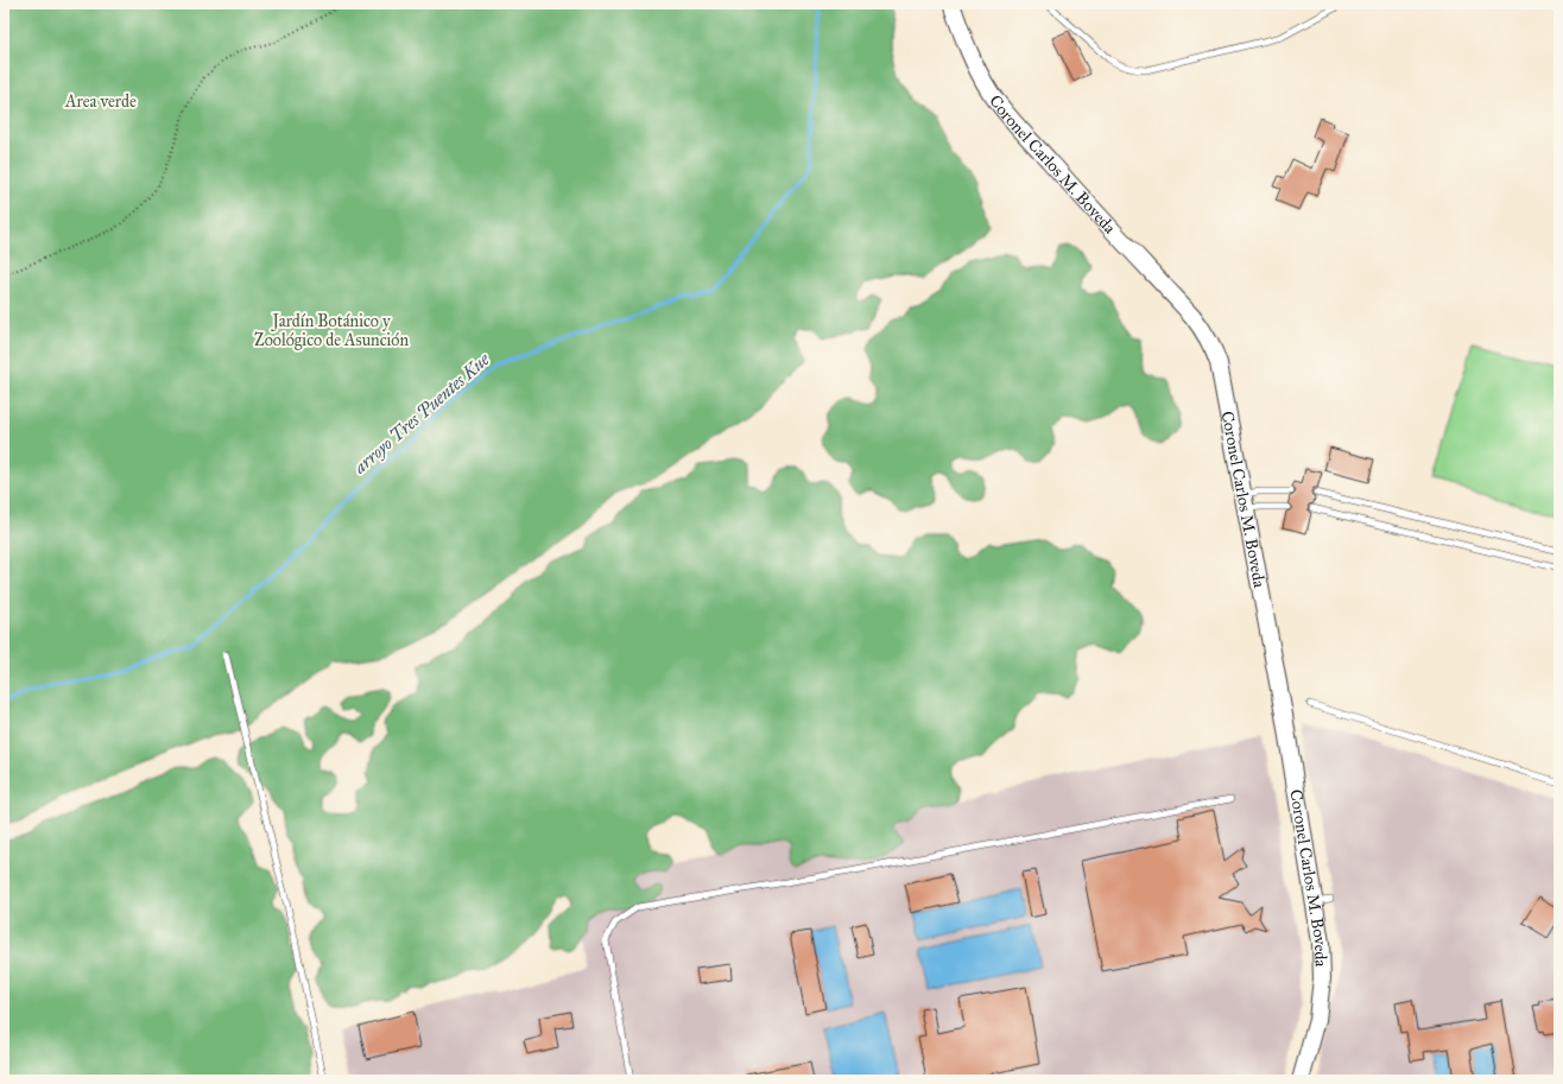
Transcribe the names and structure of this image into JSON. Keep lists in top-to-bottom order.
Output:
{
  "streets": {
    "street": ["Coronel Carlos M. Boveda"]
  },
  "water": ["arroyo Tres Puentes Kue"],
  "parks": ["Area verde", "Jardín Botánico y Zoológico de Asunción"]
}
